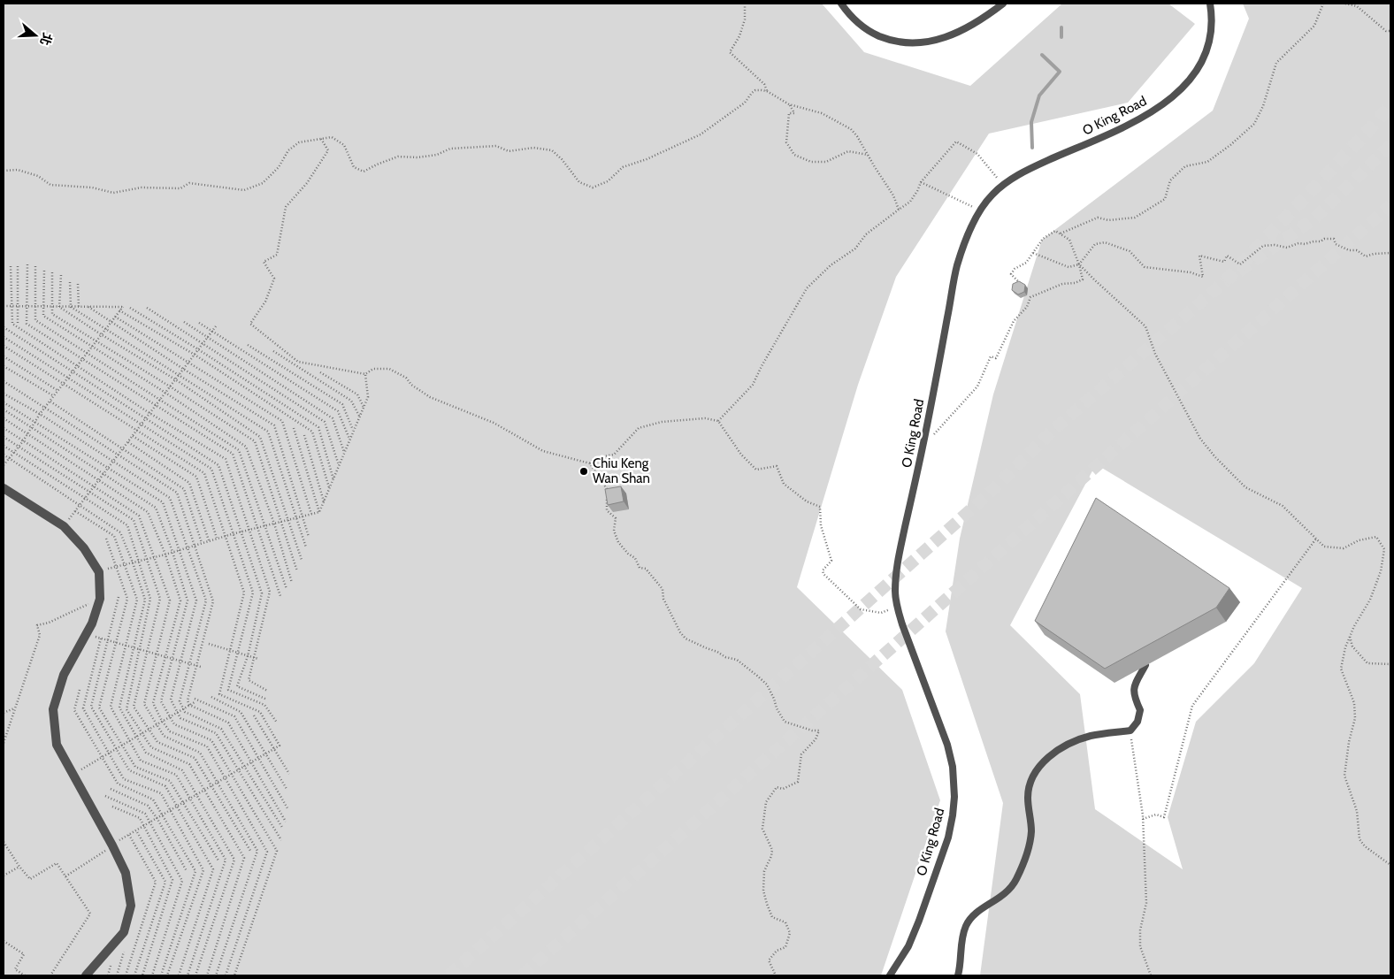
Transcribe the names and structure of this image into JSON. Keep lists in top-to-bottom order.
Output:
{
  "streets": {
    "lane": ["O King Road"]
  },
  "places": ["Chiu Keng Wan Shan"],
  "north": "right"
}
